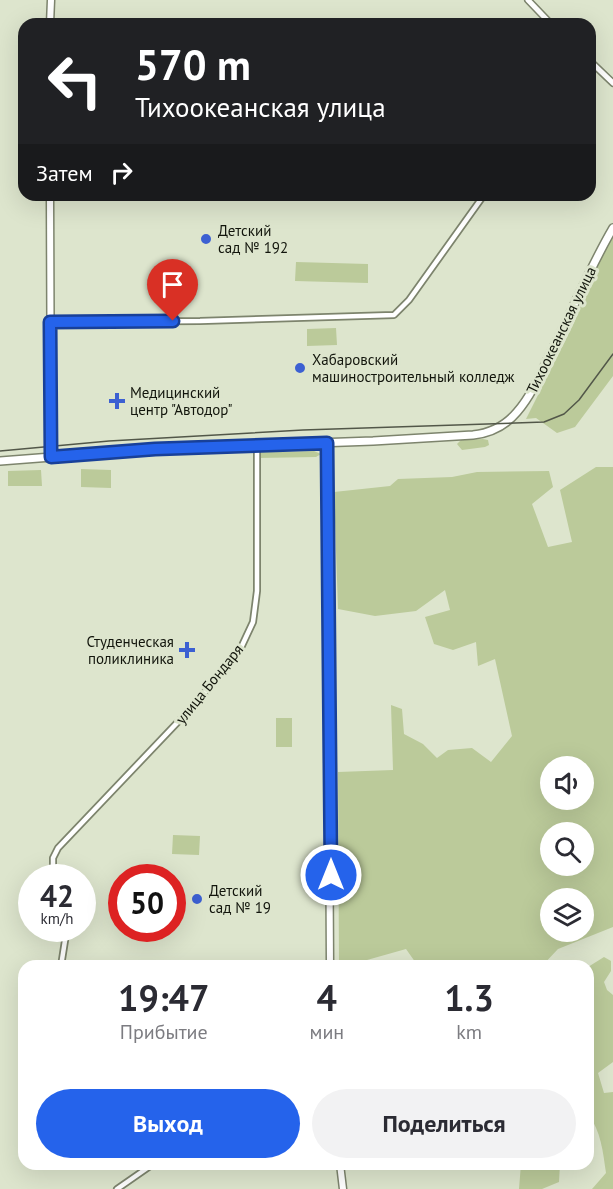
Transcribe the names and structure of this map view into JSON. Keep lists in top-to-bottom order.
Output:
{
  "streets": {
    "main road": ["Тихоокеанская улица"],
    "street": ["улица Бондаря"]
  },
  "crossings": [
    ["Тихоокеанская улица", "улица Бондаря"]
  ],
  "places": {
    "other": ["Детский сад № 192", "Хабаровский машиностроительный колледж", "Детский сад № 19"],
    "health": ["Медицинский центр \"Автодор\"", "Студенческая поликлиника"]
  },
  "page": {
    "turn": ["570 m", "Тихоокеанская улица"],
    "then": "Затем",
    "speed": "42 km/h",
    "limit": "50",
    "eta": [
      "19:47",
      "Прибытие",
      "4",
      "мин",
      "1.3",
      "km"
    ],
    "buttons": ["Выход", "Поделиться"]
  }
}
